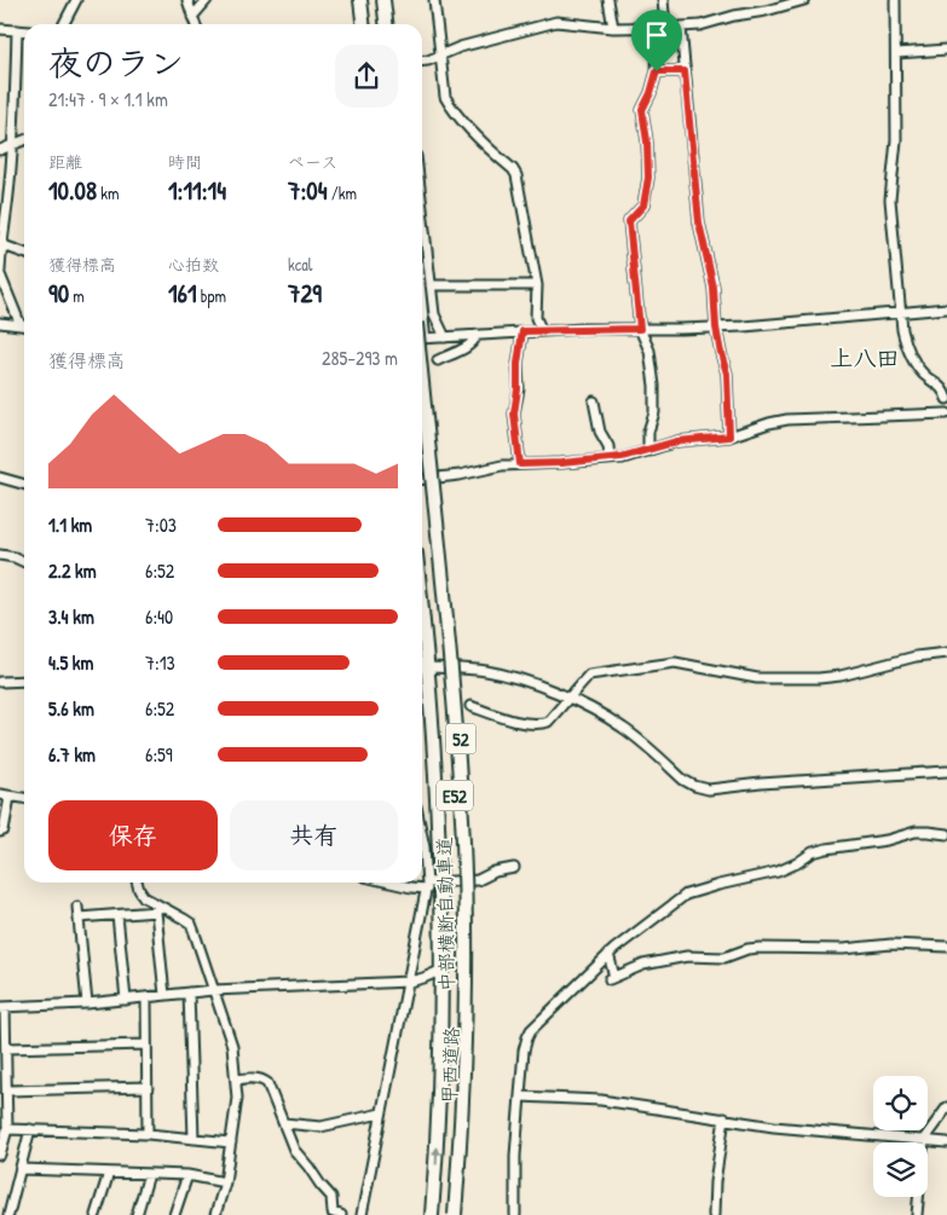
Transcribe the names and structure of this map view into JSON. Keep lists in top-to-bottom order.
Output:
{
  "streets": {
    "highway": [
      "52",
      "E52",
      "中部横断自動車道",
      "甲西道路"
    ]
  },
  "districts": ["上八田"],
  "page": {
    "heading": ["夜のラン", "21:47 · 9 × 1.1 km"],
    "stats": [
      ["距離", "10.08 km"],
      ["時間", "1:11:14"],
      ["ペース", "7:04 /km"],
      ["獲得標高", "90 m"],
      ["心拍数", "161 bpm"],
      ["kcal", "729"]
    ],
    "chart": ["獲得標高", "285–293 m"],
    "list": [
      {
        "name": "1.1 km",
        "note": "7:03"
      },
      {
        "name": "2.2 km",
        "note": "6:52"
      },
      {
        "name": "3.4 km",
        "note": "6:40"
      },
      {
        "name": "4.5 km",
        "note": "7:13"
      },
      {
        "name": "5.6 km",
        "note": "6:52"
      },
      {
        "name": "6.7 km",
        "note": "6:59"
      }
    ],
    "buttons": ["保存", "共有"]
  }
}
